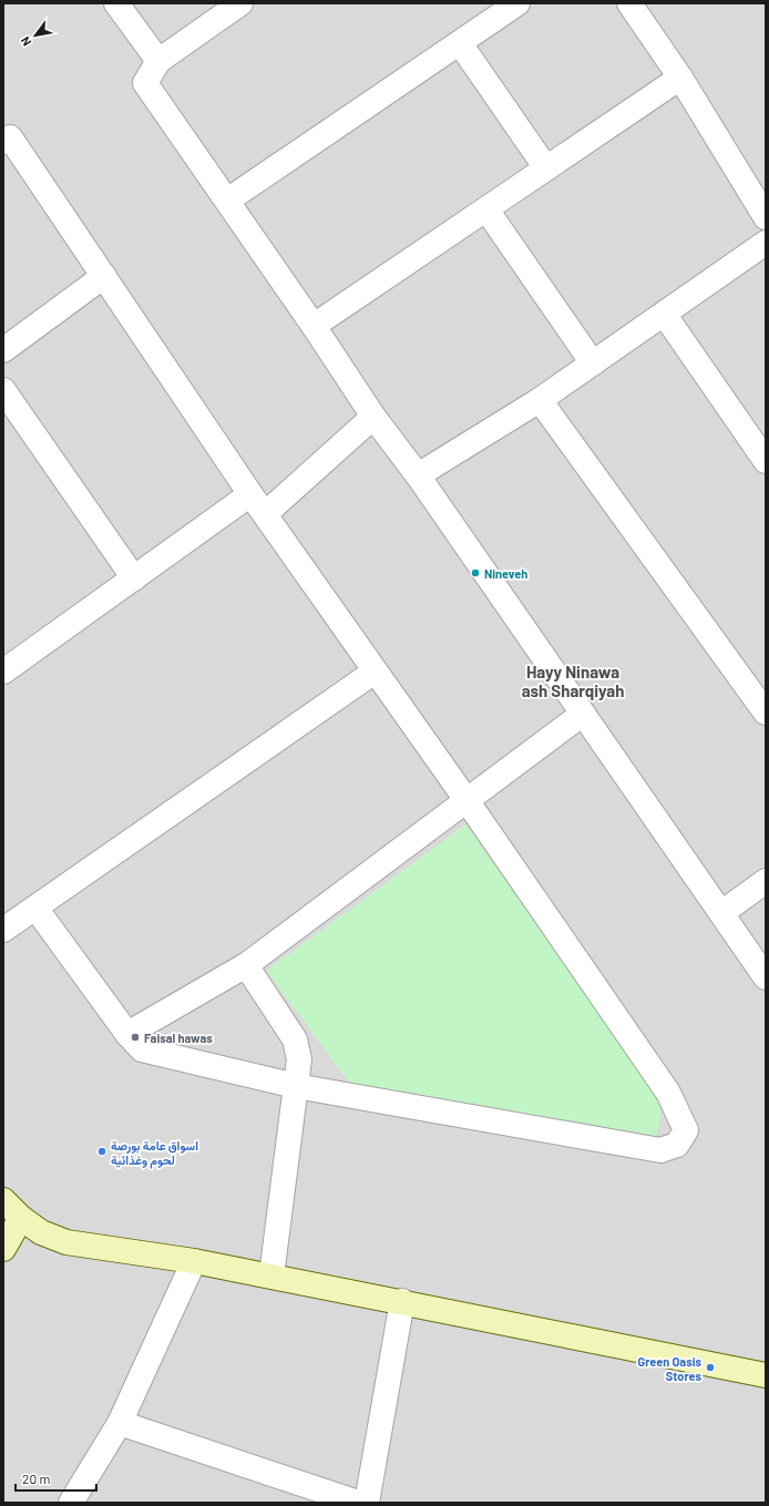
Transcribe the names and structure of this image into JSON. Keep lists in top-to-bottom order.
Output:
{
  "districts": ["Hayy Ninawa ash Sharqiyah"],
  "places": [
    "Nineveh",
    "Faisal hawas",
    "اسواق عامة بورصة لحوم وغذائية",
    "Green Oasis Stores"
  ],
  "scale_bar": "20 m",
  "north": "bottom left"
}
